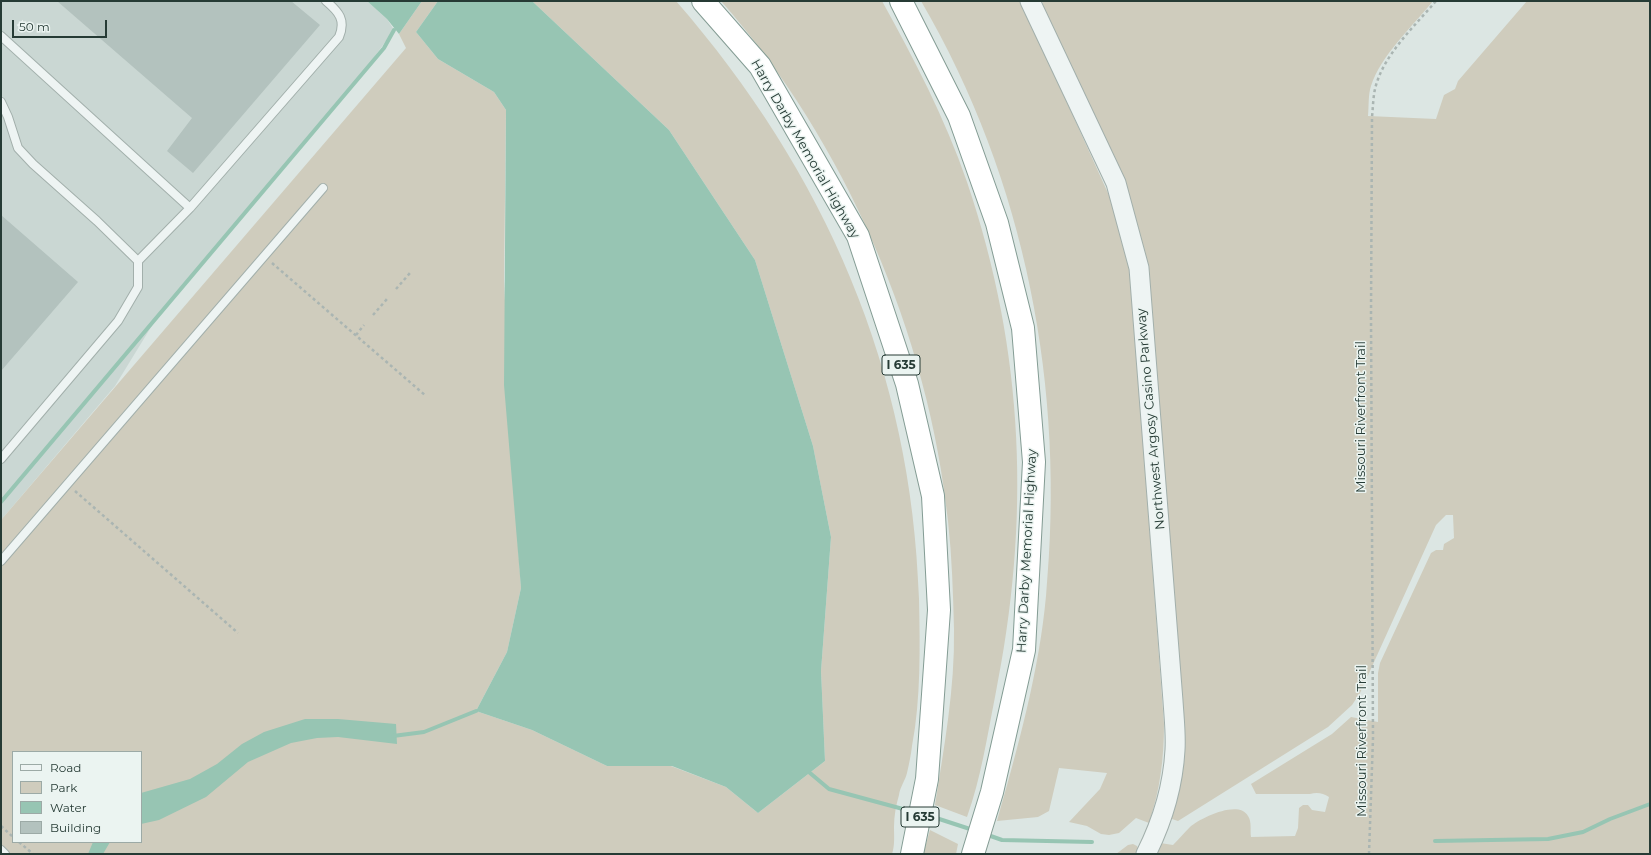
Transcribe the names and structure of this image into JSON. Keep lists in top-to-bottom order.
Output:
{
  "streets": {
    "highway": ["Harry Darby Memorial Highway", "I 635"],
    "street": ["Northwest Argosy Casino Parkway"],
    "path": ["Missouri Riverfront Trail"]
  },
  "legend": [
    "Road",
    "Park",
    "Water",
    "Building"
  ],
  "scale_bar": "50 m"
}
